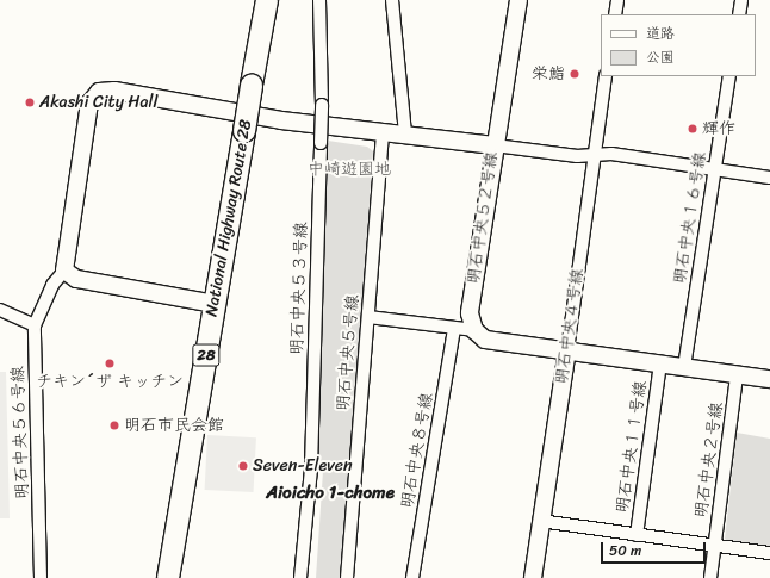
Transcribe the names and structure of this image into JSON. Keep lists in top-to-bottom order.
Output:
{
  "streets": {
    "highway": ["National Highway Route 28", "28"],
    "street": [
      "明石中央５２号線",
      "明石中央１６号線",
      "明石中央５３号線",
      "明石中央４号線",
      "明石中央５号線",
      "明石中央５６号線",
      "明石中央１１号線",
      "明石中央８号線",
      "明石中央２号線"
    ]
  },
  "crossings": [
    ["明石中央５２号線", "明石中央５号線"]
  ],
  "districts": ["Aioicho 1-chome"],
  "parks": ["中崎遊園地"],
  "places": [
    "栄鮨",
    "Akashi City Hall",
    "輝作",
    "チキン´ザ キッチン",
    "明石市民会館",
    "Seven-Eleven"
  ],
  "legend": ["道路", "公園"],
  "scale_bar": "50 m"
}
